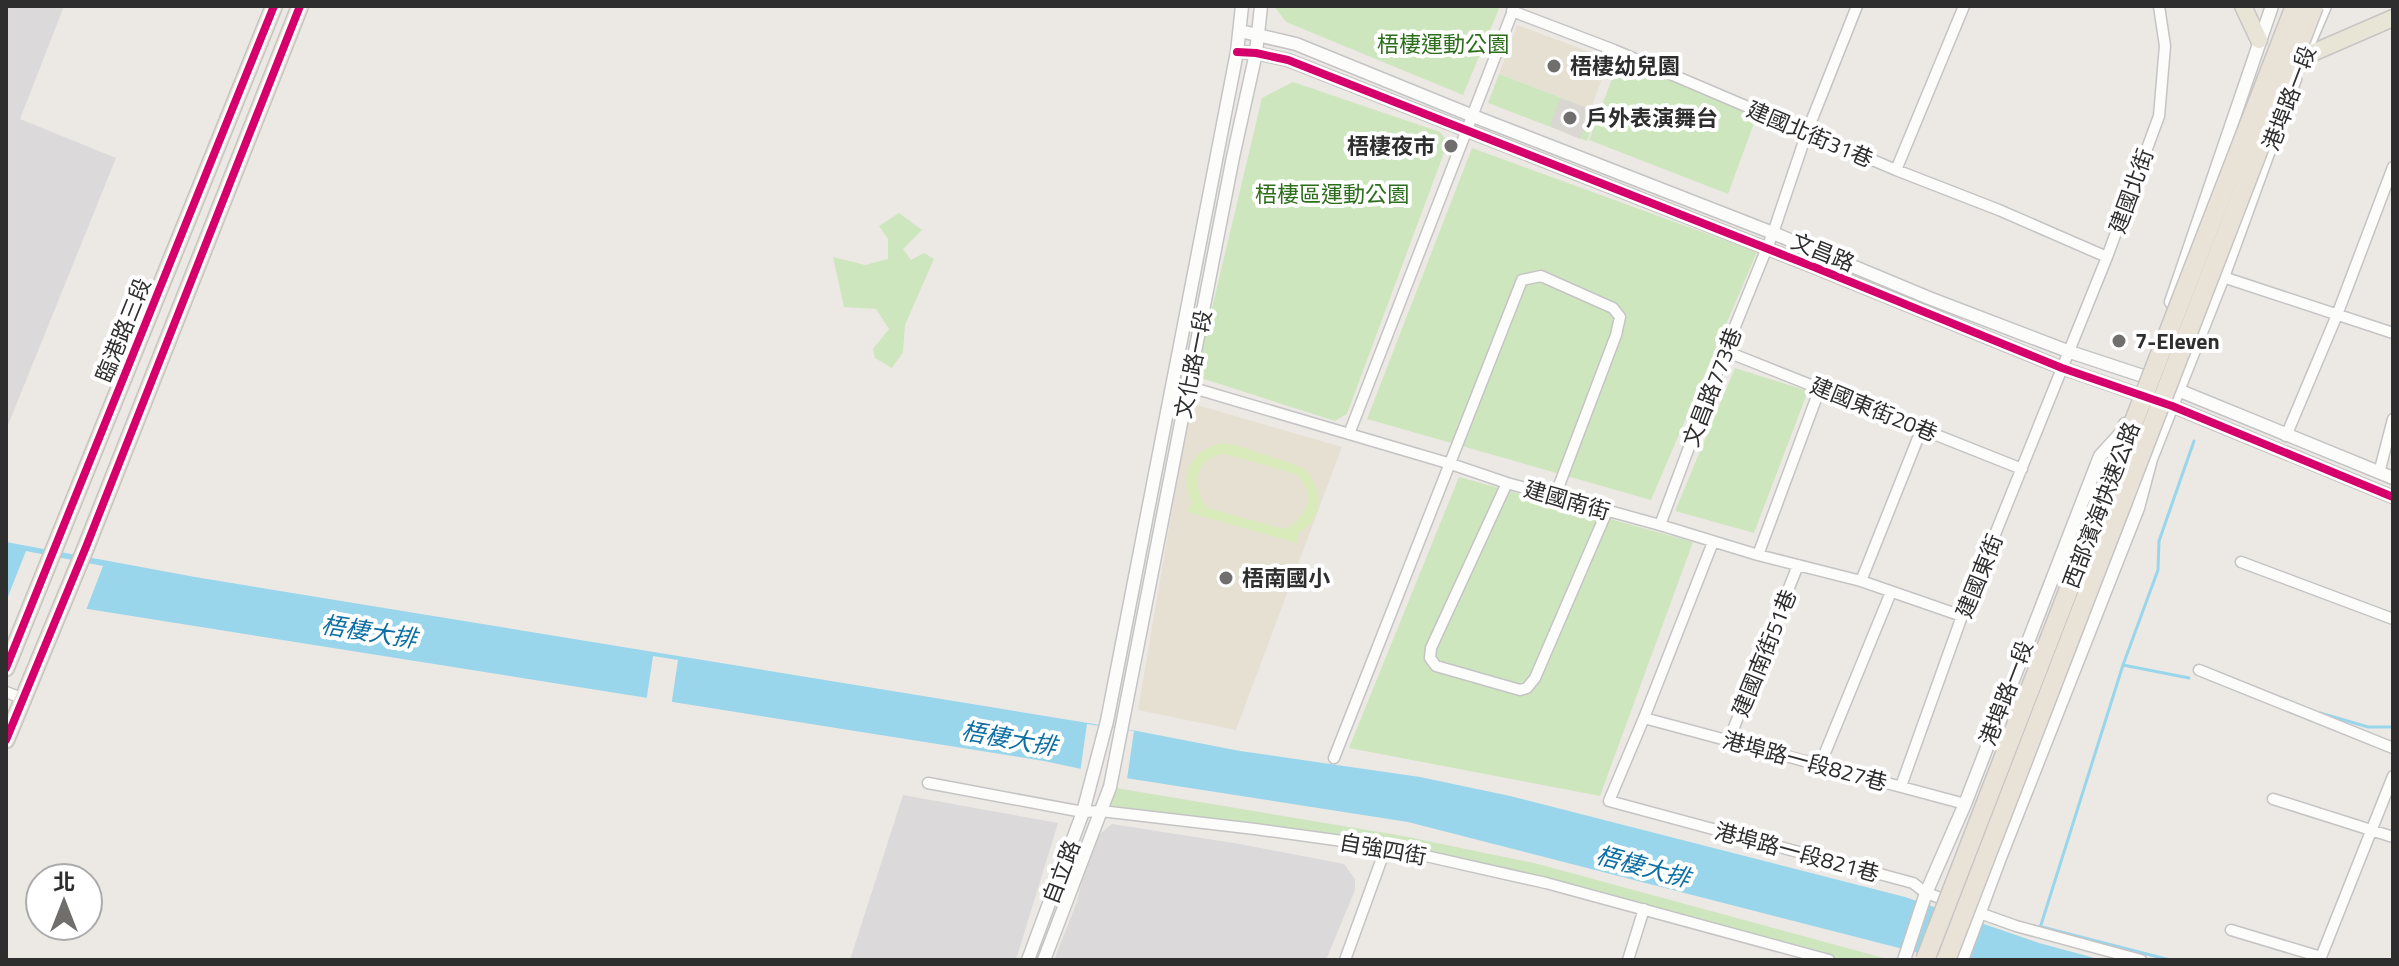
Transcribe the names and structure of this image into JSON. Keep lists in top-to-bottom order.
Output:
{
  "streets": {
    "highway": ["西部濱海快速公路"],
    "main road": ["臨港路三段"],
    "street": [
      "港埠路一段",
      "建國北街31巷",
      "建國北街",
      "文昌路",
      "文化路一段",
      "文昌路773巷",
      "建國東街20巷",
      "建國南街",
      "建國東街",
      "建國南街51巷",
      "港埠路一段827巷",
      "自強四街",
      "港埠路一段821巷",
      "自立路"
    ]
  },
  "crossings": [
    ["港埠路一段", "文昌路"],
    ["港埠路一段", "港埠路一段827巷"],
    ["港埠路一段", "港埠路一段821巷"],
    ["建國北街31巷", "建國北街"],
    ["建國北街31巷", "文昌路773巷"],
    ["建國北街", "文昌路"],
    ["建國北街", "建國東街"],
    ["文昌路", "文化路一段"],
    ["文昌路", "文昌路773巷"],
    ["文昌路", "建國東街"],
    ["文化路一段", "建國南街"],
    ["文化路一段", "自立路"],
    ["文昌路773巷", "建國東街20巷"],
    ["文昌路773巷", "建國南街"],
    ["建國東街20巷", "建國東街"],
    ["建國南街", "建國東街"],
    ["建國南街", "建國南街51巷"],
    ["建國東街", "港埠路一段827巷"],
    ["建國南街51巷", "港埠路一段827巷"],
    ["港埠路一段827巷", "港埠路一段821巷"],
    ["自強四街", "自立路"]
  ],
  "water": ["梧棲大排"],
  "parks": ["梧棲運動公園", "梧棲區運動公園"],
  "places": [
    "梧棲幼兒園",
    "戶外表演舞台",
    "梧棲夜市",
    "7-Eleven",
    "梧南國小"
  ],
  "north": "top"
}
